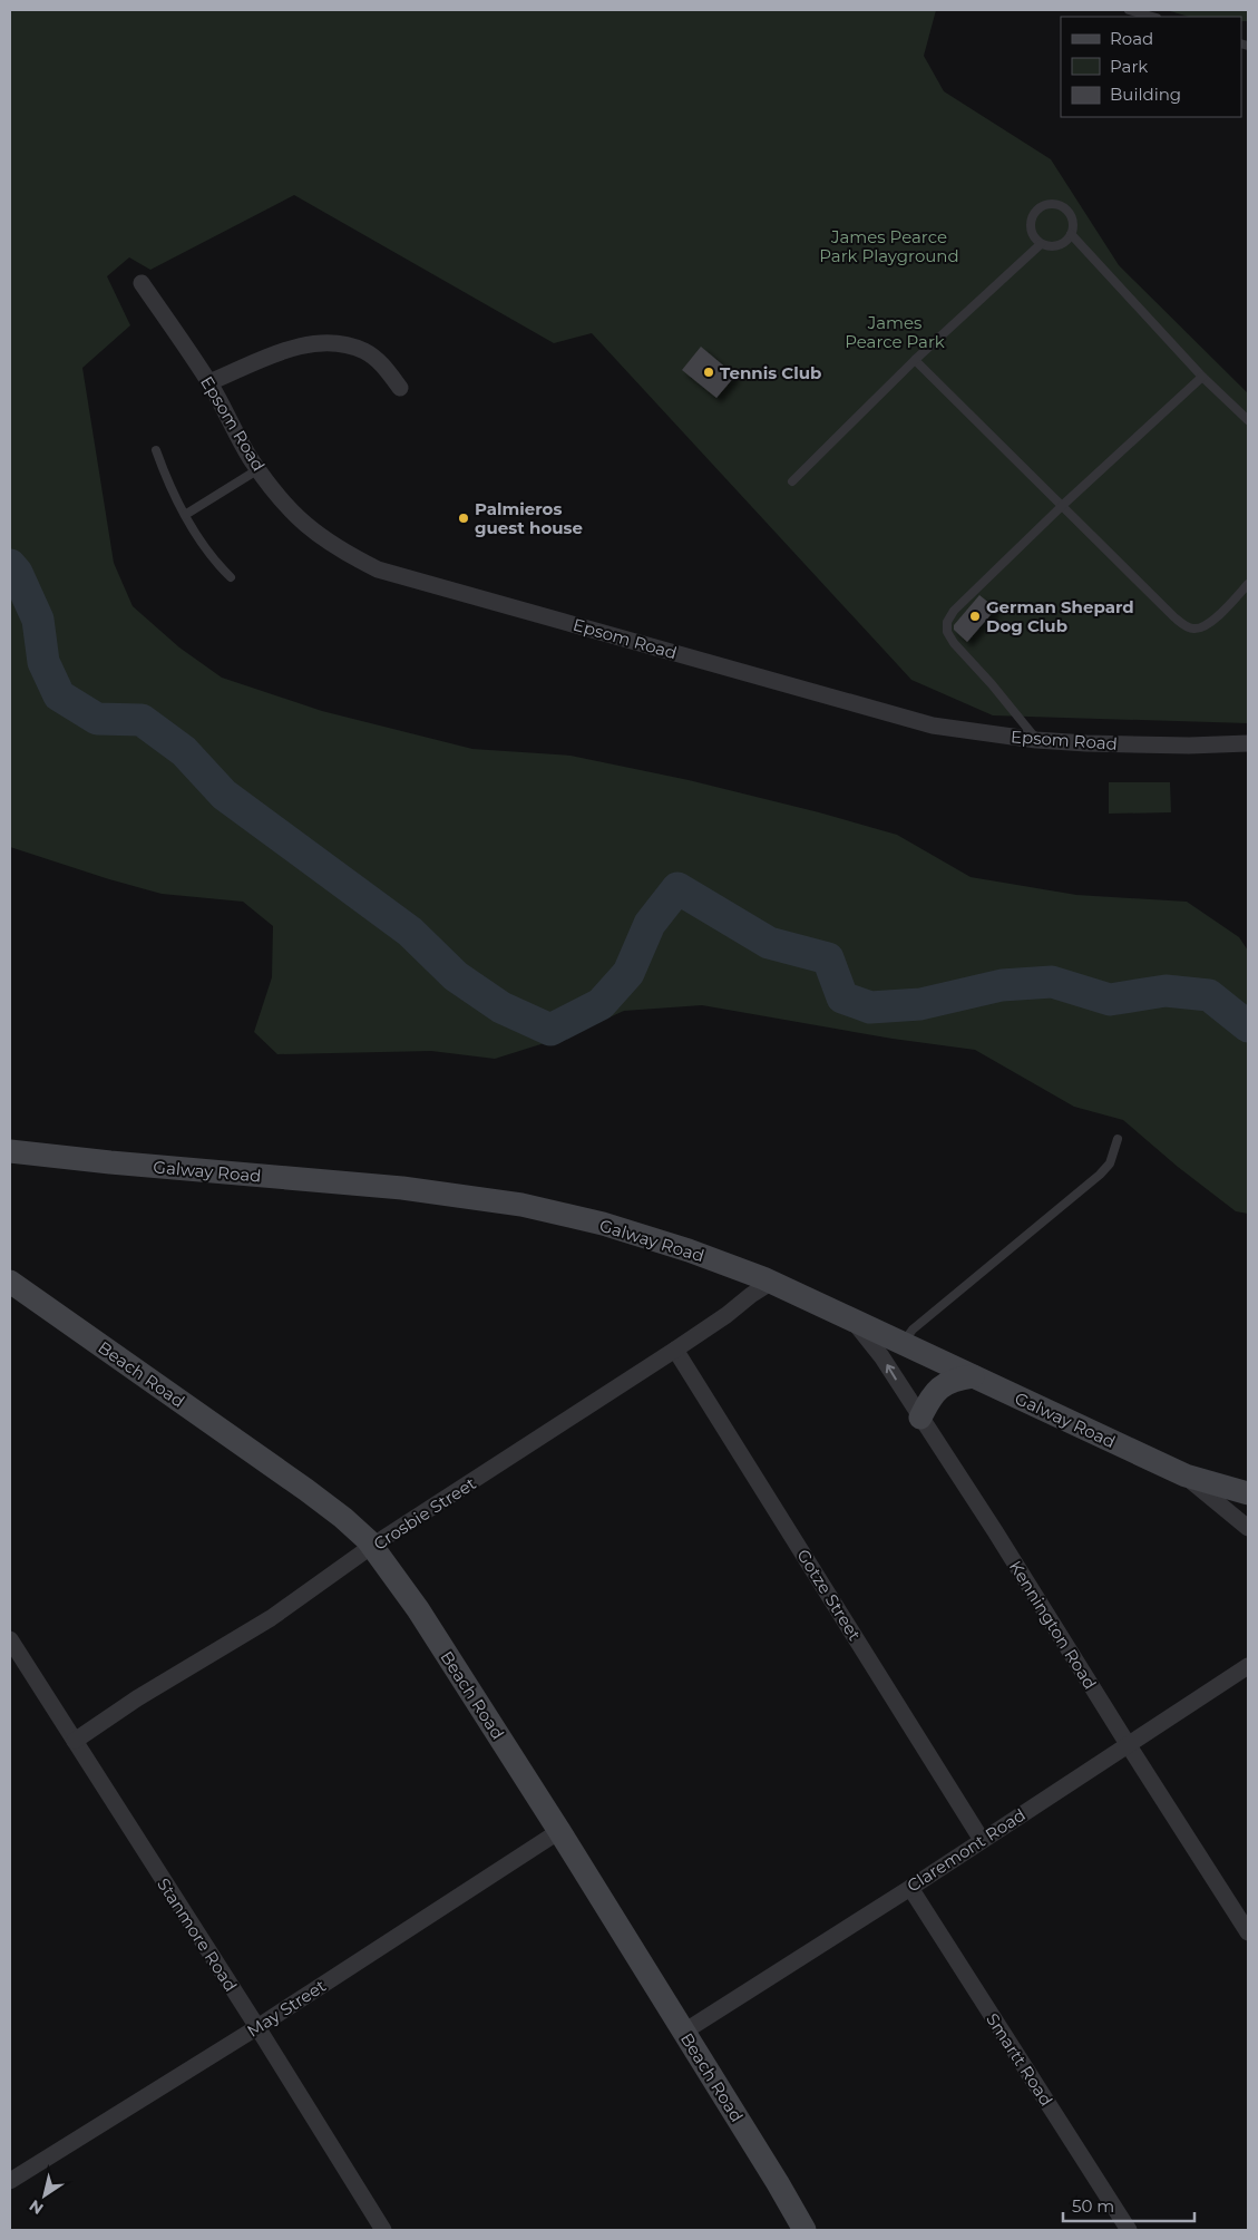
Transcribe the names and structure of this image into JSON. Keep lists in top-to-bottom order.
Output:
{
  "streets": {
    "street": [
      "Epsom Road",
      "Galway Road",
      "Beach Road",
      "Crosbie Street",
      "Gotze Street",
      "Kennington Road",
      "Claremont Road",
      "Stanmore Road",
      "May Street",
      "Smartt Road"
    ]
  },
  "crossings": [
    ["Galway Road", "Crosbie Street"],
    ["Galway Road", "Kennington Road"],
    ["Beach Road", "Crosbie Street"],
    ["Beach Road", "Claremont Road"],
    ["Beach Road", "May Street"],
    ["Crosbie Street", "Gotze Street"],
    ["Crosbie Street", "Stanmore Road"],
    ["Gotze Street", "Claremont Road"],
    ["Kennington Road", "Claremont Road"],
    ["Claremont Road", "Smartt Road"],
    ["Stanmore Road", "May Street"]
  ],
  "parks": ["James Pearce Park Playground", "James Pearce Park"],
  "places": ["Tennis Club", "Palmieros guest house", "German Shepard Dog Club"],
  "legend": ["Road", "Park", "Building"],
  "scale_bar": "50 m",
  "north": "bottom left"
}
